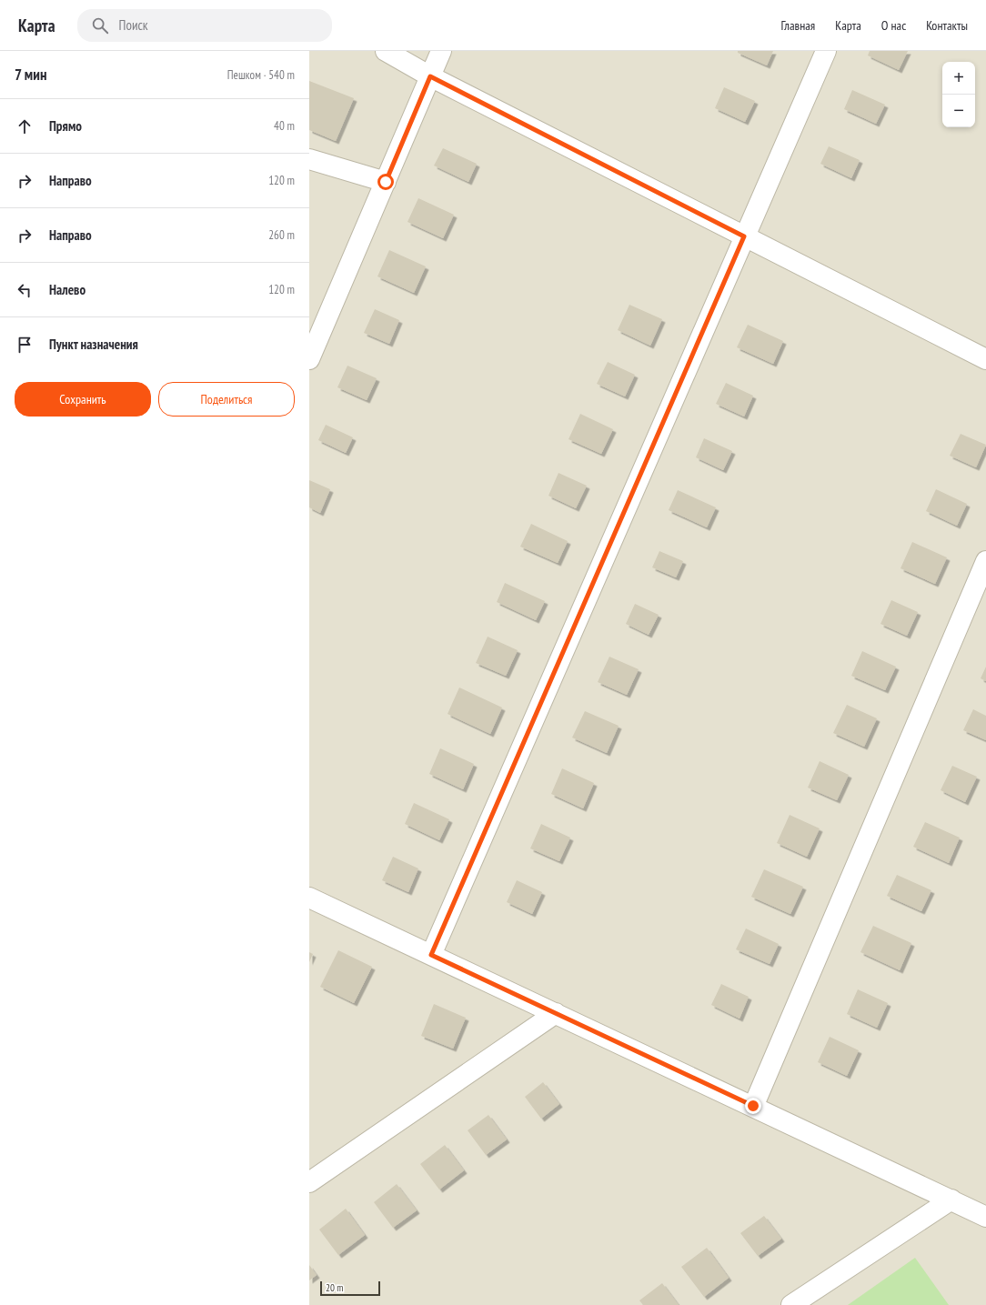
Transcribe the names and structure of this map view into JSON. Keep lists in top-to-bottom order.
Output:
{
  "scale_bar": "20 m",
  "page": {
    "header": "Карта",
    "search": "Поиск",
    "nav": [
      "Главная",
      "Карта",
      "О нас",
      "Контакты"
    ],
    "heading": ["7 мин", "Пешком · 540 m"],
    "map_buttons": ["+", "−"],
    "list": [
      ["Прямо", "40 m"],
      ["Направо", "120 m"],
      ["Направо", "260 m"],
      ["Налево", "120 m"],
      "Пункт назначения"
    ],
    "buttons": ["Сохранить", "Поделиться"],
    "scale": "20 m"
  }
}
